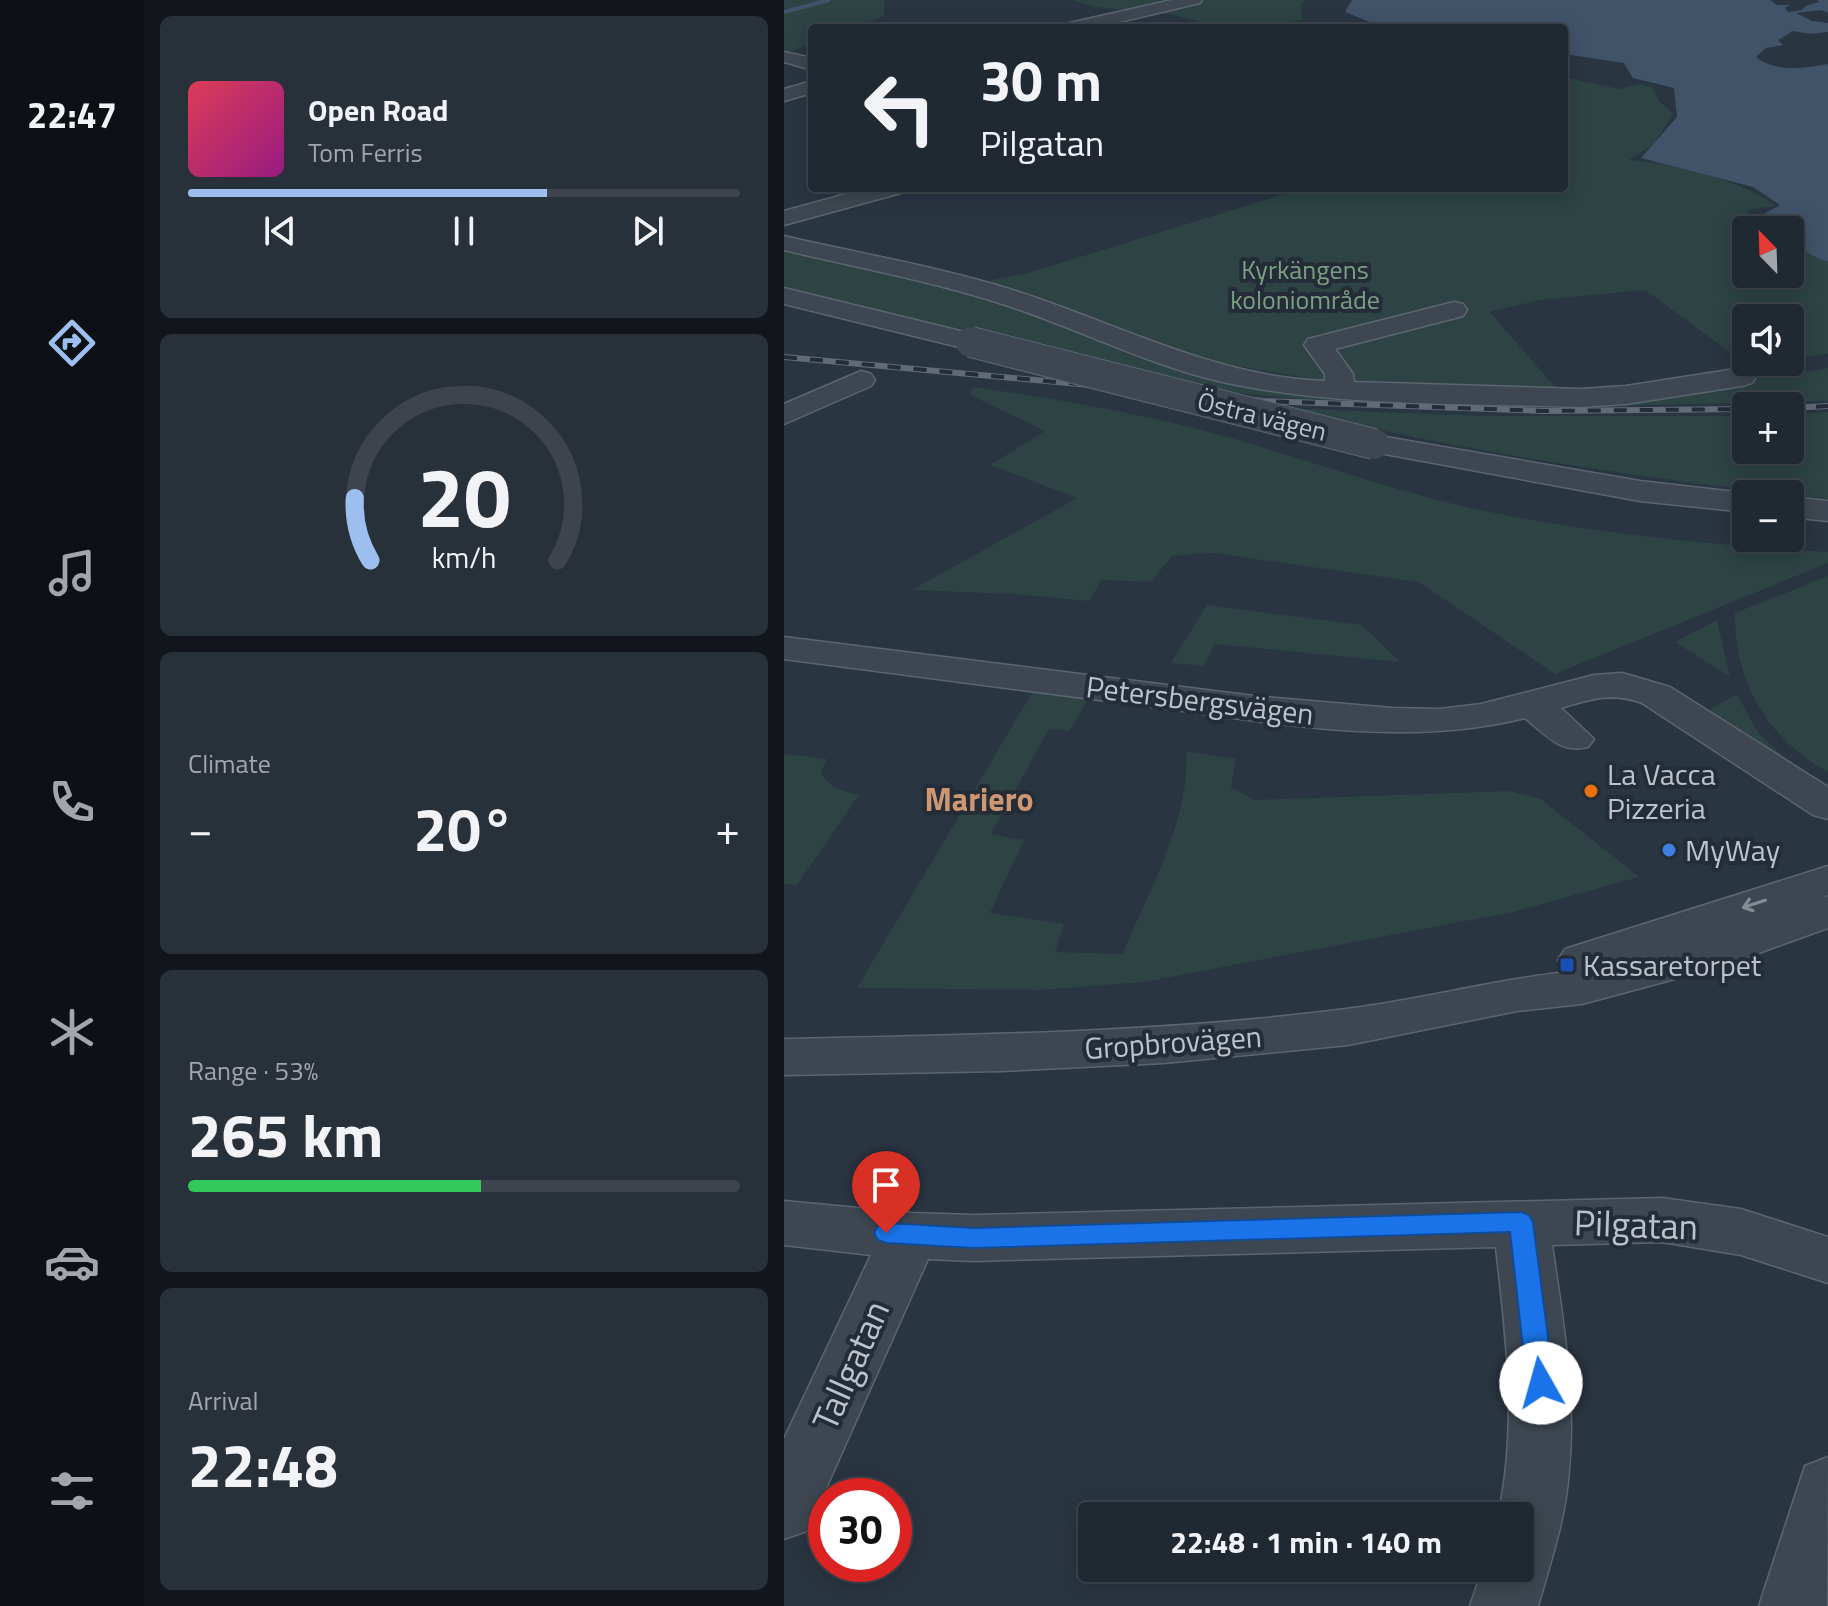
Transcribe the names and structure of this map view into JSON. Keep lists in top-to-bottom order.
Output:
{
  "streets": {
    "street": [
      "Östra vägen",
      "Petersbergsvägen",
      "Gropbrovägen",
      "Pilgatan",
      "Tallgatan"
    ]
  },
  "crossings": [
    ["Pilgatan", "Tallgatan"]
  ],
  "districts": ["Mariero"],
  "parks": ["Kyrkängens koloniområde"],
  "places": {
    "other": ["La Vacca Pizzeria", "MyWay"],
    "transit": ["Kassaretorpet"]
  },
  "north": "top left",
  "page": {
    "tabs": "22:47",
    "turn": ["30 m", "Pilgatan"],
    "song": ["Open Road", "Tom Ferris"],
    "map_buttons": ["+", "−"],
    "tile": [
      "Climate",
      ["Range · 53%", "265 km"],
      ["Arrival", "22:48"]
    ],
    "heat": ["−", "20°", "+"],
    "limit": "30",
    "trip": "22:48 · 1 min · 140 m",
    "gauge": ["20", "km/h"]
  }
}
